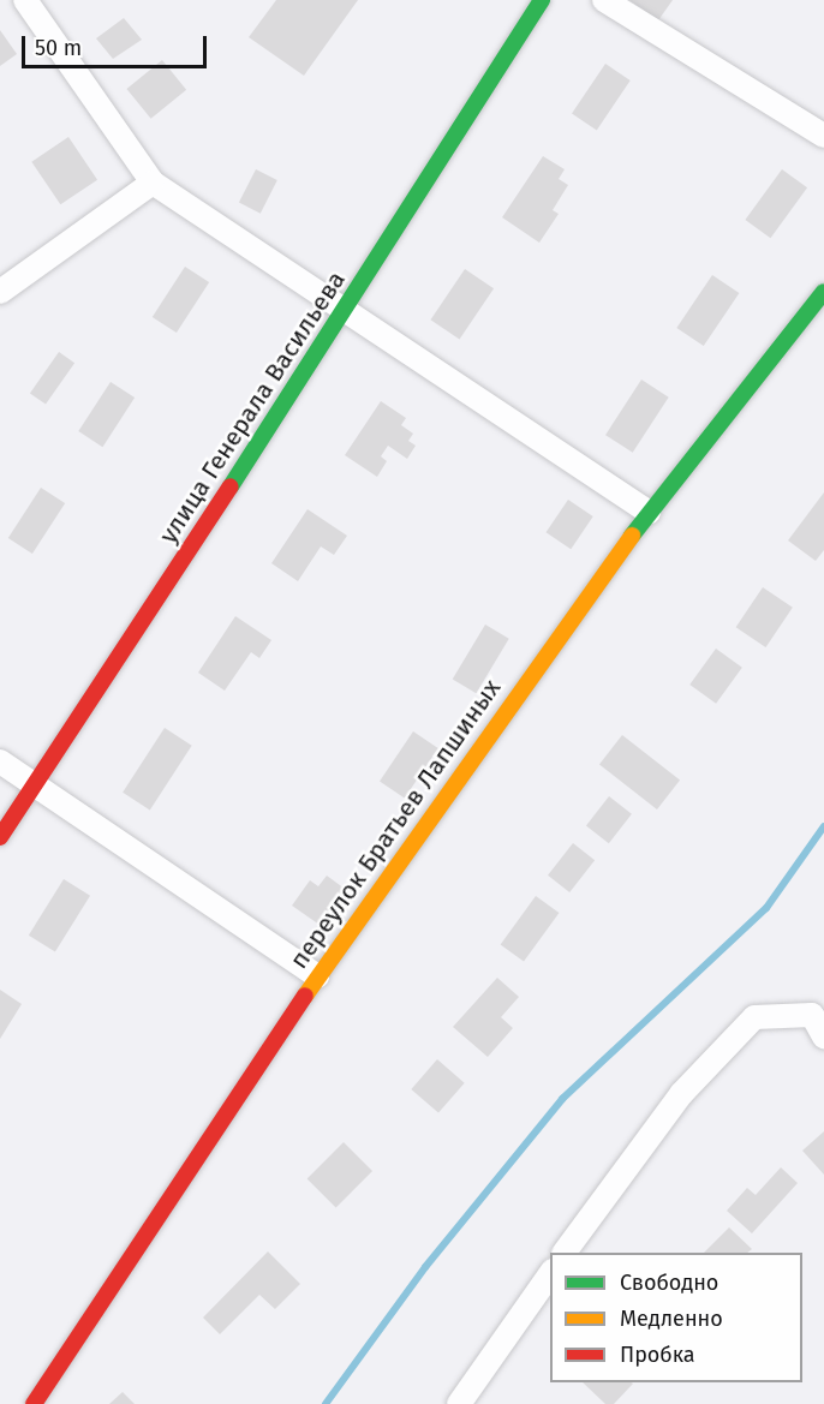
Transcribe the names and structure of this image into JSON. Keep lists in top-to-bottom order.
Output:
{
  "streets": {
    "street": ["улица Генерала Васильева", "переулок Братьев Лапшиных"]
  },
  "legend": ["Свободно", "Медленно", "Пробка"],
  "scale_bar": "50 m"
}
